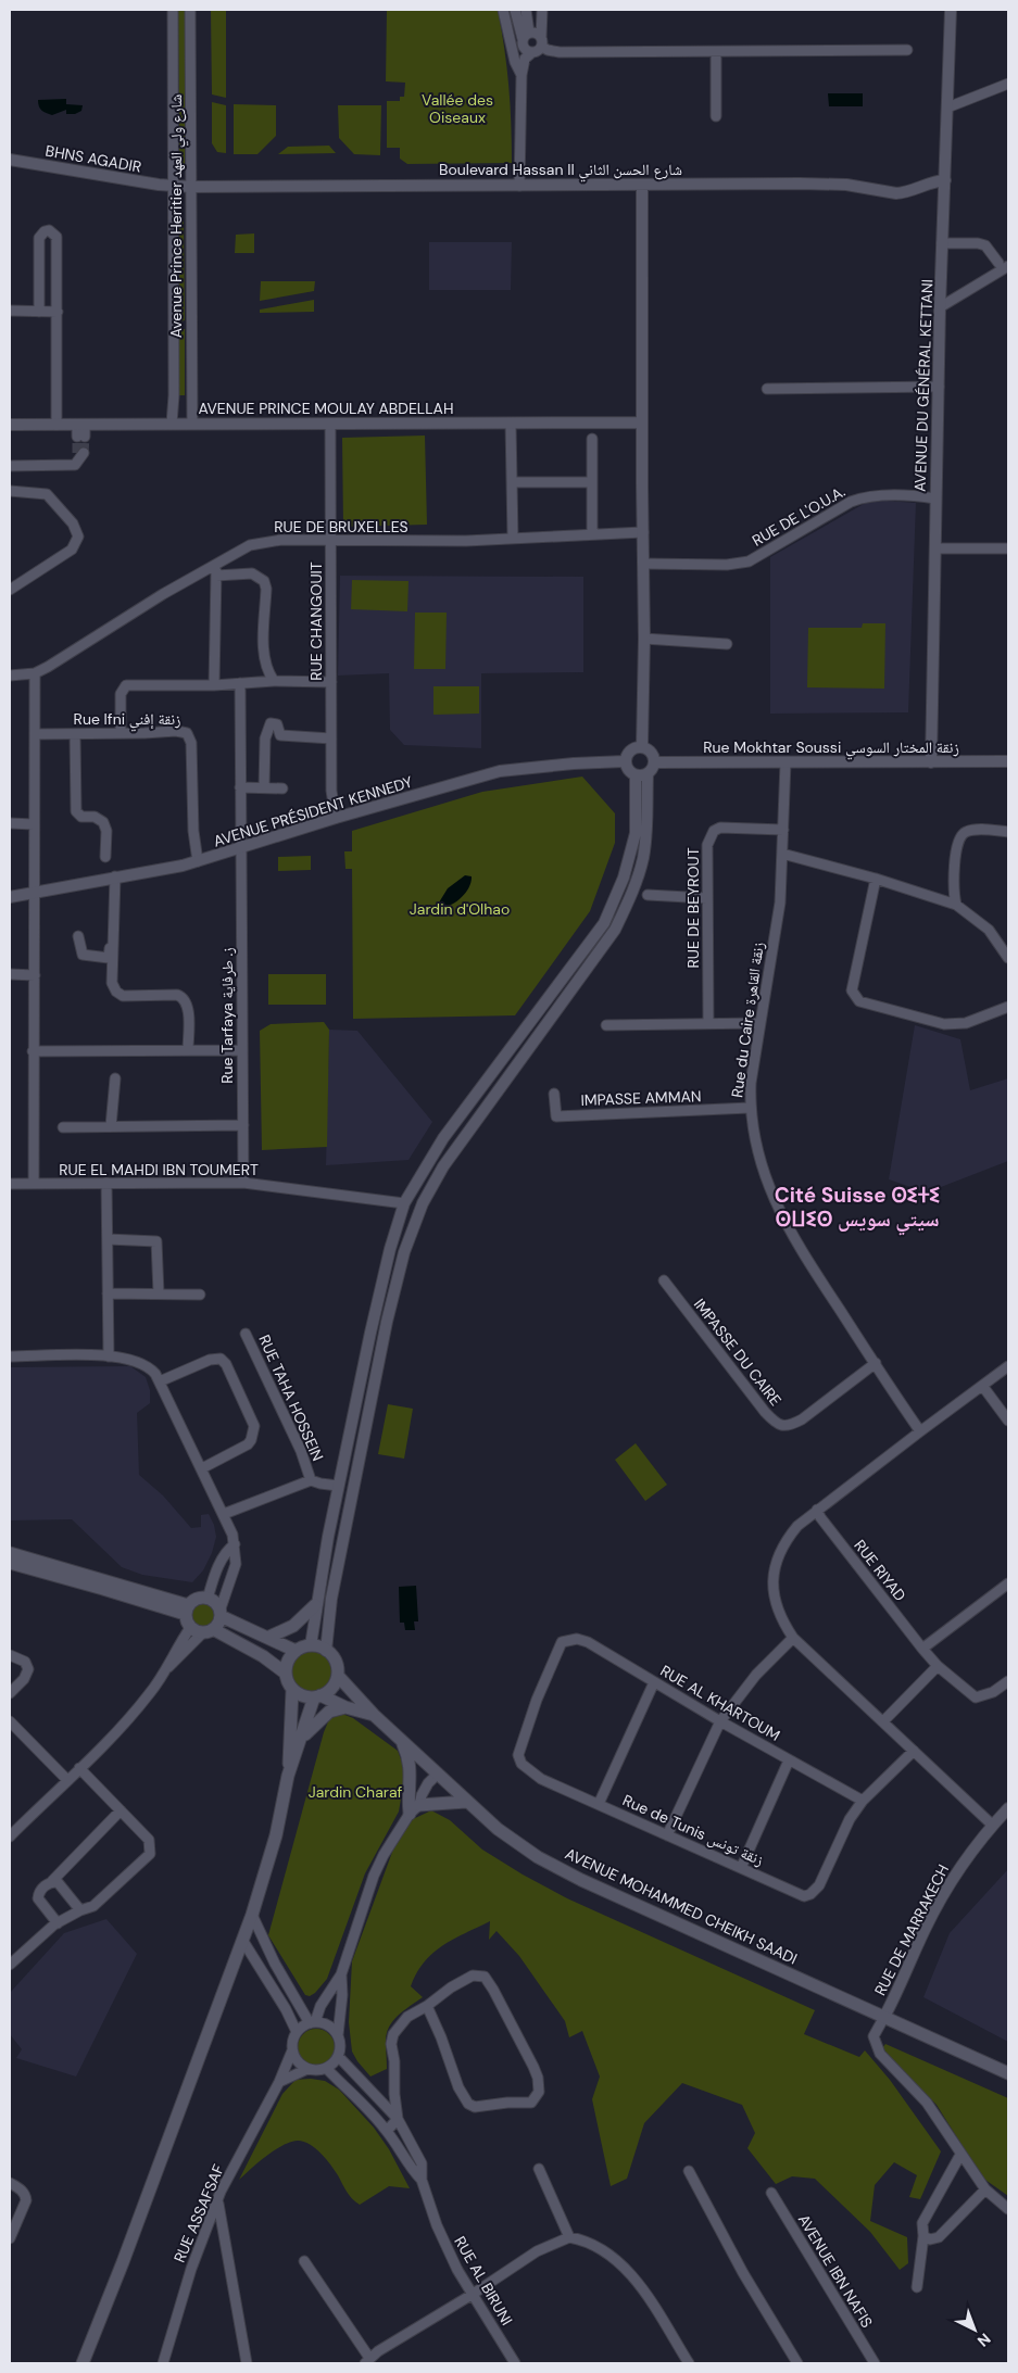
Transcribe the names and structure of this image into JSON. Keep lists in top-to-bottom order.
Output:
{
  "streets": {
    "main road": ["AVENUE MOHAMMED CHEIKH SAADI"],
    "street": [
      "BHNS AGADIR",
      "Boulevard Hassan II شارع الحسن الثاني",
      "Avenue Prince Heritier شارع ولي العهد",
      "AVENUE DU GÉNÉRAL KETTANI",
      "AVENUE PRINCE MOULAY ABDELLAH",
      "RUE DE L'O.U.A.",
      "RUE DE BRUXELLES",
      "RUE CHANGOUIT",
      "Rue Ifni زنقة إفني",
      "Rue Mokhtar Soussi زنقة المختار السوسي",
      "AVENUE PRÉSIDENT KENNEDY",
      "RUE DE BEYROUT",
      "Rue Tarfaya ز. طرفاية",
      "Rue du Caire زنقة القاهرة",
      "IMPASSE AMMAN",
      "RUE EL MAHDI IBN TOUMERT",
      "IMPASSE DU CAIRE",
      "RUE TAHA HOSSEIN",
      "RUE RIYAD",
      "RUE AL KHARTOUM",
      "Rue de Tunis زنقة تونس",
      "RUE DE MARRAKECH",
      "RUE ASSAFSAF",
      "AVENUE IBN NAFIS",
      "RUE AL BIRUNI"
    ]
  },
  "crossings": [
    ["BHNS AGADIR", "Boulevard Hassan II شارع الحسن الثاني"],
    ["BHNS AGADIR", "Avenue Prince Heritier شارع ولي العهد"],
    ["Boulevard Hassan II شارع الحسن الثاني", "Avenue Prince Heritier شارع ولي العهد"],
    ["Boulevard Hassan II شارع الحسن الثاني", "AVENUE DU GÉNÉRAL KETTANI"],
    ["Avenue Prince Heritier شارع ولي العهد", "AVENUE PRINCE MOULAY ABDELLAH"],
    ["AVENUE DU GÉNÉRAL KETTANI", "RUE DE L'O.U.A."],
    ["AVENUE DU GÉNÉRAL KETTANI", "Rue Mokhtar Soussi زنقة المختار السوسي"],
    ["AVENUE PRINCE MOULAY ABDELLAH", "RUE CHANGOUIT"],
    ["RUE DE BRUXELLES", "RUE CHANGOUIT"],
    ["RUE CHANGOUIT", "AVENUE PRÉSIDENT KENNEDY"],
    ["Rue Ifni زنقة إفني", "AVENUE PRÉSIDENT KENNEDY"],
    ["Rue Mokhtar Soussi زنقة المختار السوسي", "AVENUE PRÉSIDENT KENNEDY"],
    ["Rue Mokhtar Soussi زنقة المختار السوسي", "Rue du Caire زنقة القاهرة"],
    ["AVENUE PRÉSIDENT KENNEDY", "Rue Tarfaya ز. طرفاية"],
    ["RUE DE BEYROUT", "Rue du Caire زنقة القاهرة"],
    ["Rue Tarfaya ز. طرفاية", "RUE EL MAHDI IBN TOUMERT"],
    ["Rue du Caire زنقة القاهرة", "IMPASSE AMMAN"],
    ["Rue du Caire زنقة القاهرة", "IMPASSE DU CAIRE"],
    ["RUE AL KHARTOUM", "Rue de Tunis زنقة تونس"],
    ["AVENUE MOHAMMED CHEIKH SAADI", "RUE DE MARRAKECH"]
  ],
  "districts": ["Cité Suisse ⵙⵉⵜⵉ ⵙⵡⵉⵙ سيتي سويس"],
  "parks": ["Vallée des Oiseaux", "Jardin d'Olhao", "Jardin Charaf"],
  "north": "bottom right"
}
